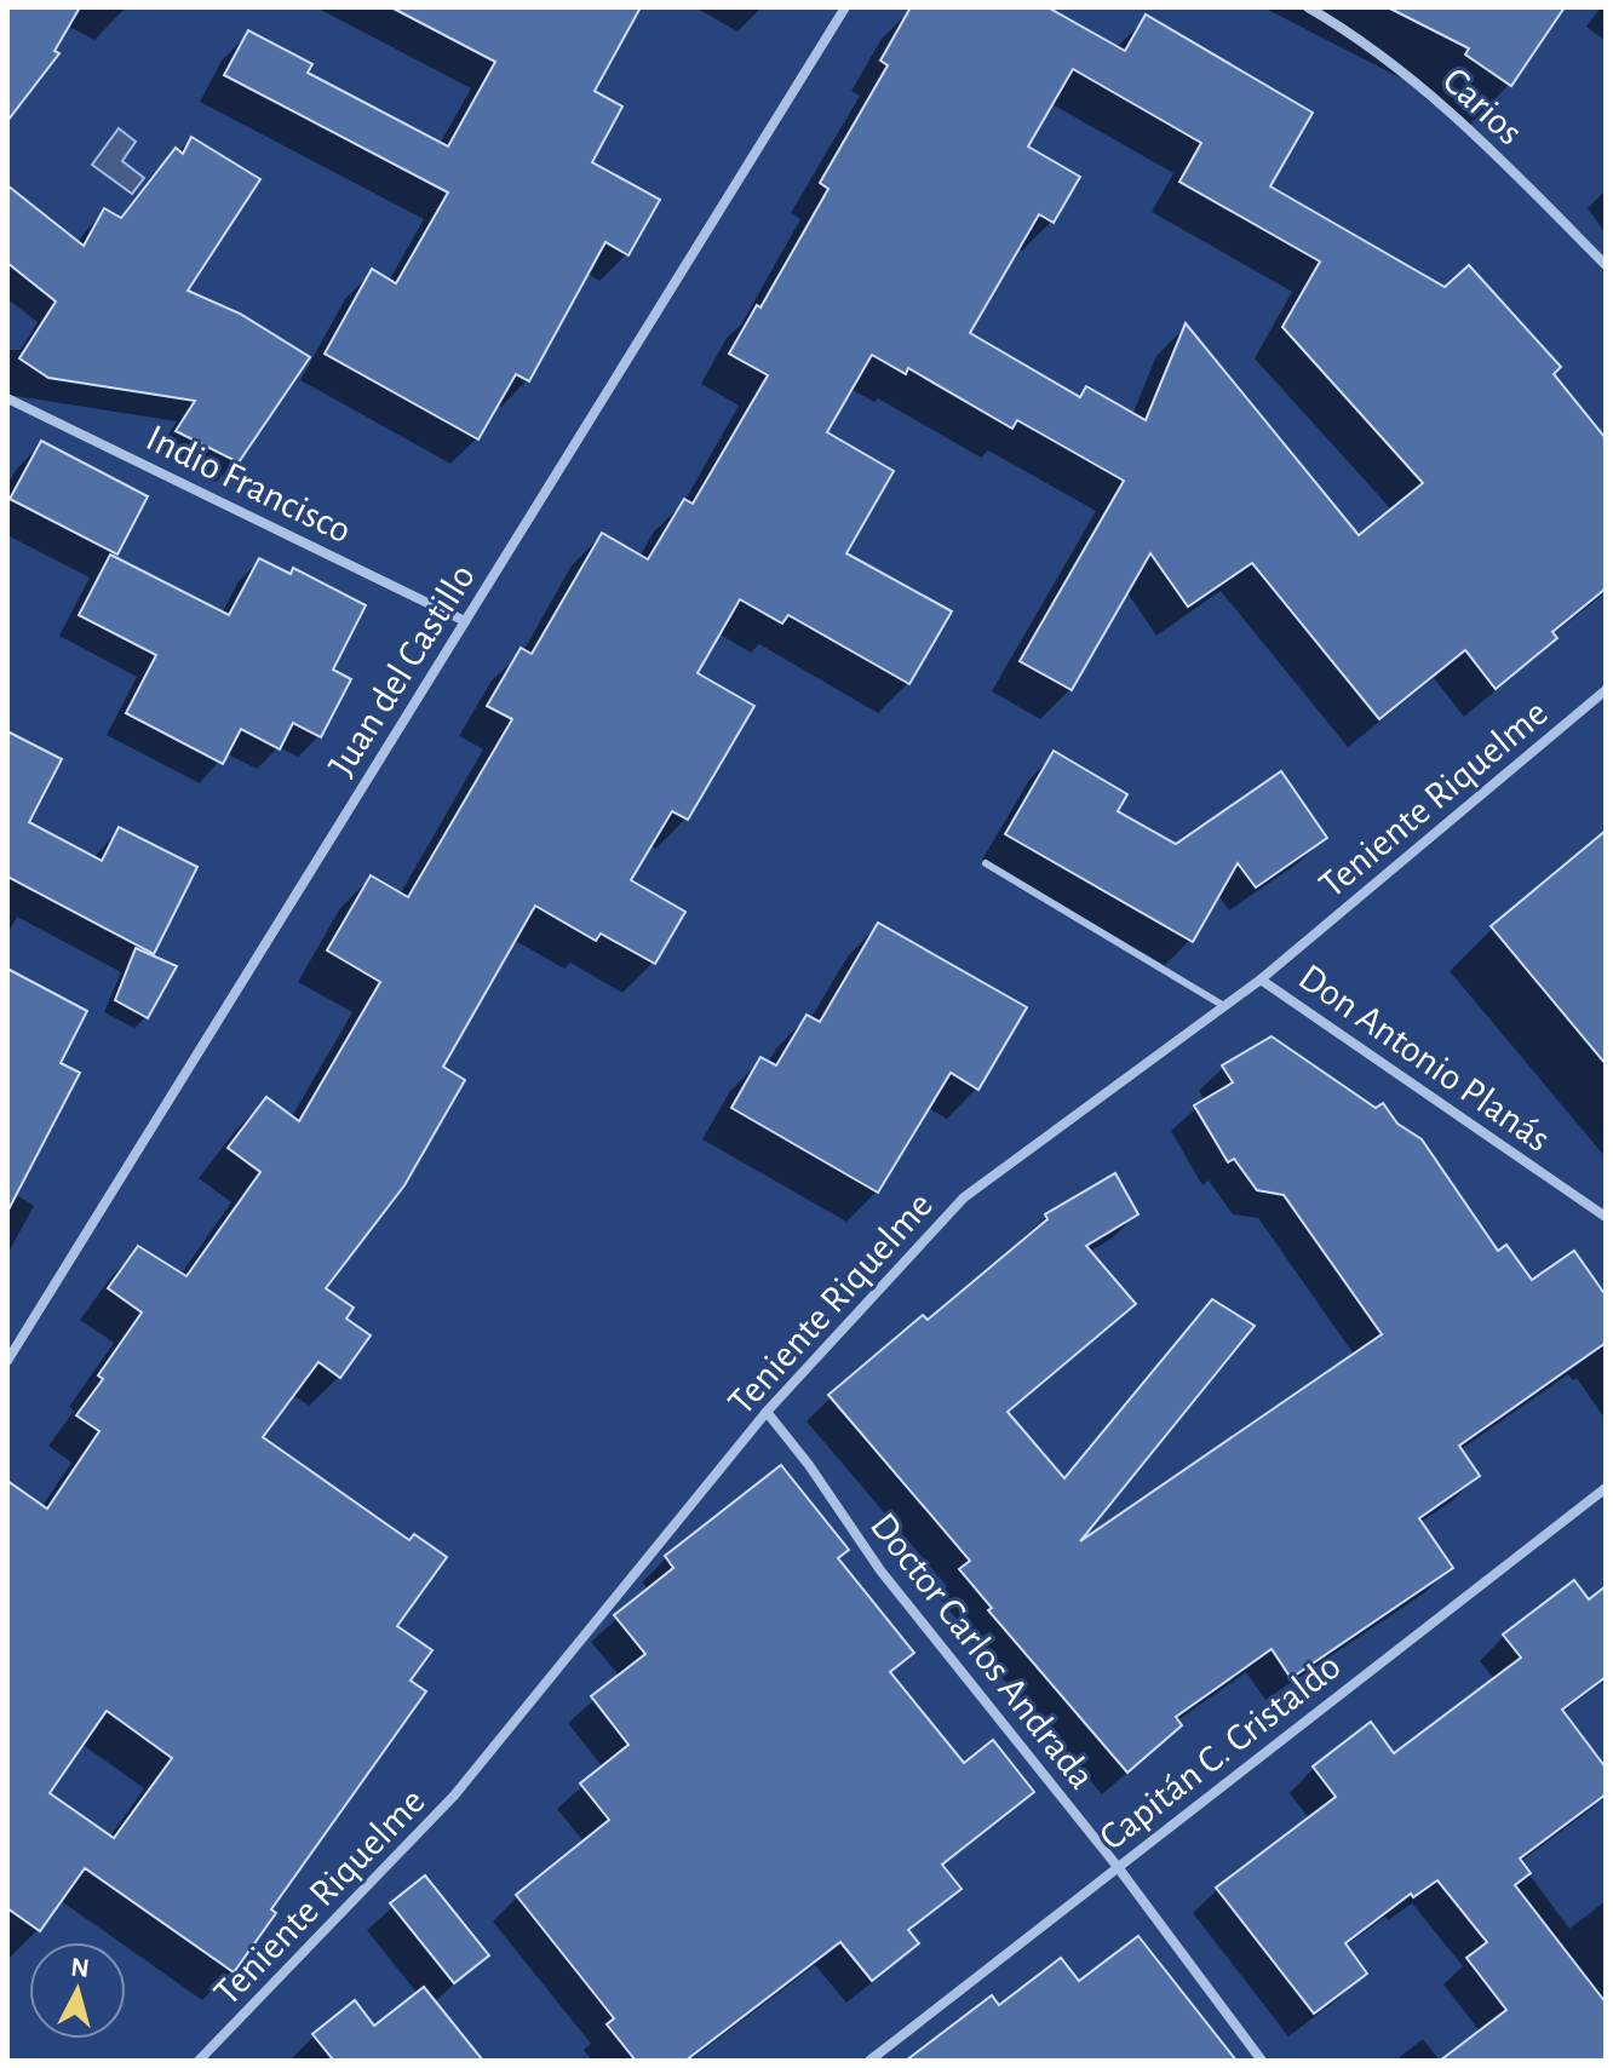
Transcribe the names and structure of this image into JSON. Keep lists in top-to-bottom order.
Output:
{
  "streets": {
    "street": [
      "Carios",
      "Indio Francisco",
      "Juan del Castillo",
      "Teniente Riquelme",
      "Don Antonio Planás",
      "Doctor Carlos Andrada",
      "Capitán C. Cristaldo"
    ]
  },
  "crossings": [
    ["Indio Francisco", "Juan del Castillo"],
    ["Teniente Riquelme", "Don Antonio Planás"],
    ["Teniente Riquelme", "Doctor Carlos Andrada"],
    ["Doctor Carlos Andrada", "Capitán C. Cristaldo"]
  ],
  "north": "top"
}
